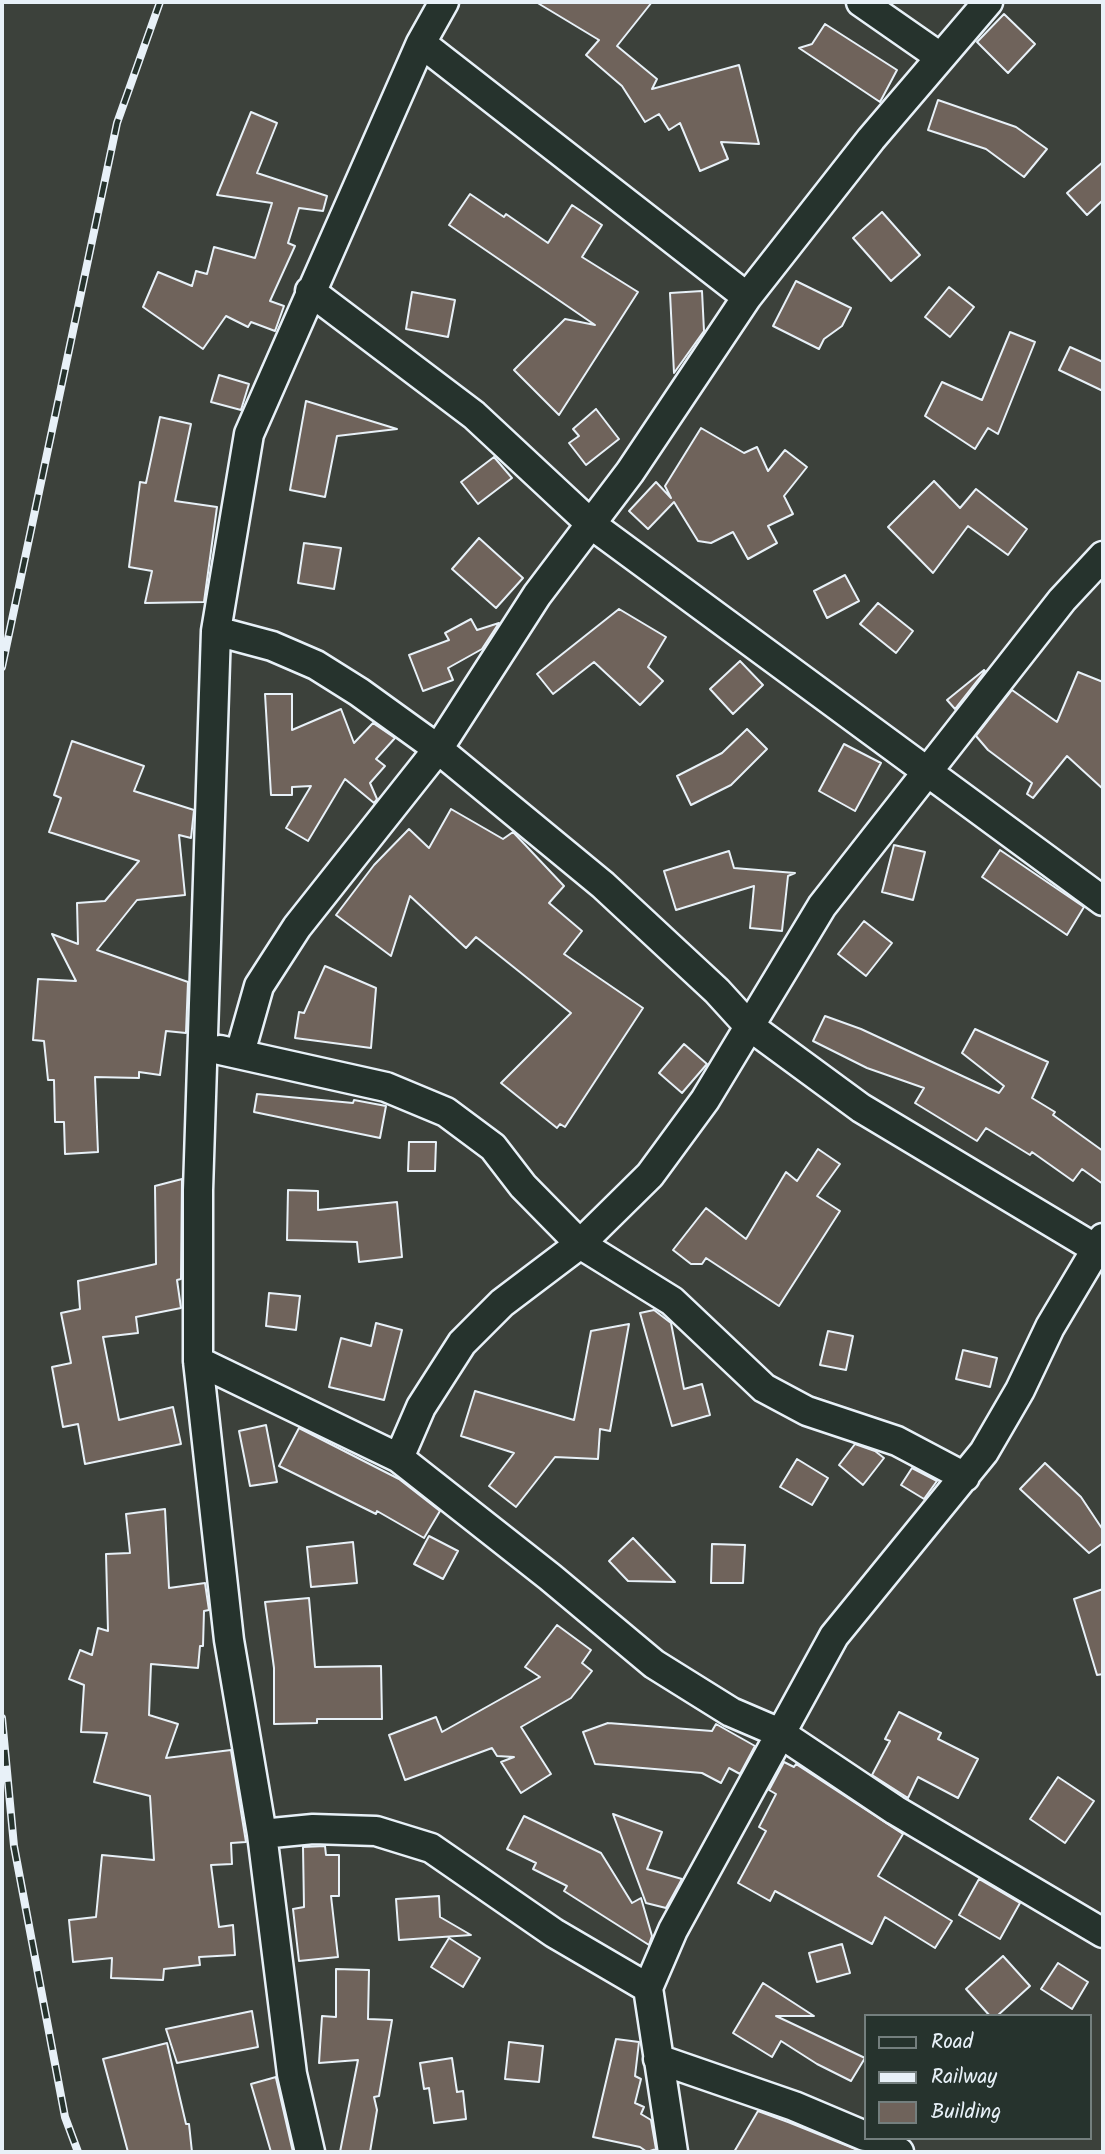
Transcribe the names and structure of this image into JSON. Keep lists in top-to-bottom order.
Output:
{
  "legend": ["Road", "Railway", "Building"]
}
